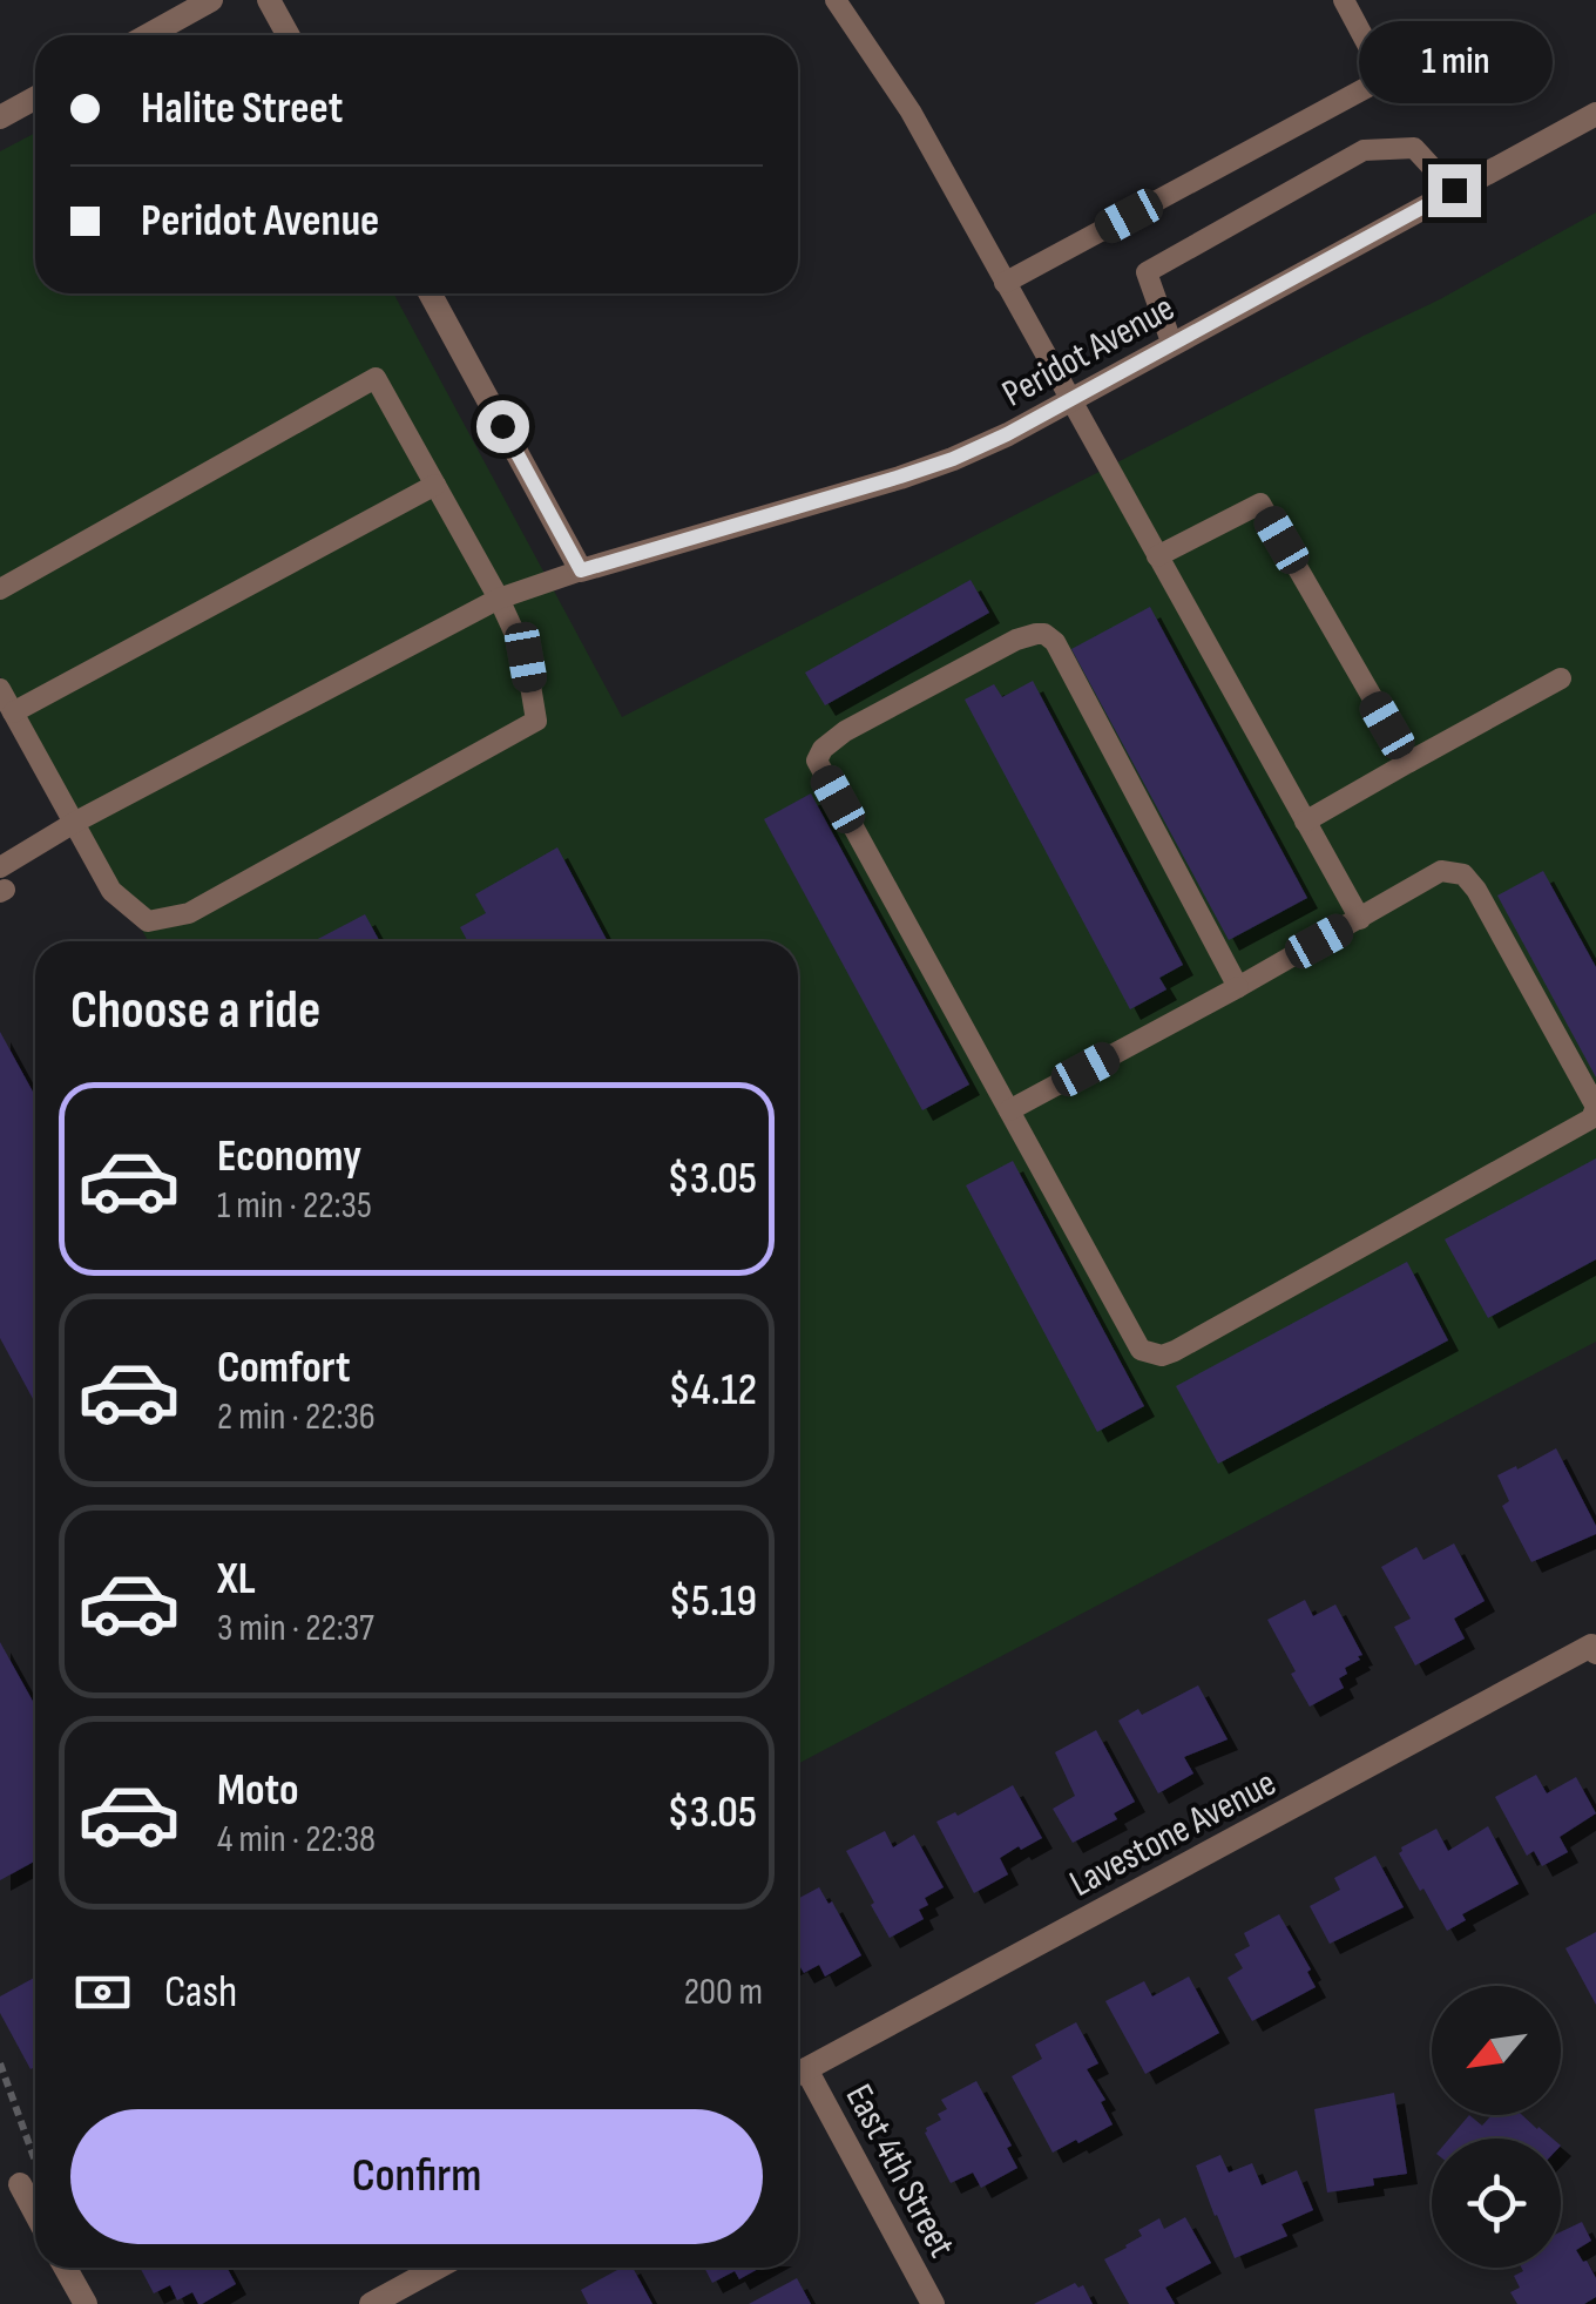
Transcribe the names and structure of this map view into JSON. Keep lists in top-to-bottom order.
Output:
{
  "streets": {
    "street": ["Peridot Avenue", "Lavestone Avenue", "East 4th Street"]
  },
  "north": "bottom left",
  "page": {
    "bubble": "1 min",
    "banner": ["Halite Street", "Peridot Avenue"],
    "heading": "Choose a ride",
    "list": [
      {
        "name": "Economy",
        "note": "1 min · 22:35",
        "value": "$3.05"
      },
      {
        "name": "Comfort",
        "note": "2 min · 22:36",
        "value": "$4.12"
      },
      {
        "name": "XL",
        "note": "3 min · 22:37",
        "value": "$5.19"
      },
      {
        "name": "Moto",
        "note": "4 min · 22:38",
        "value": "$3.05"
      }
    ],
    "pay": ["Cash", "200 m"],
    "buttons": "Confirm"
  }
}
